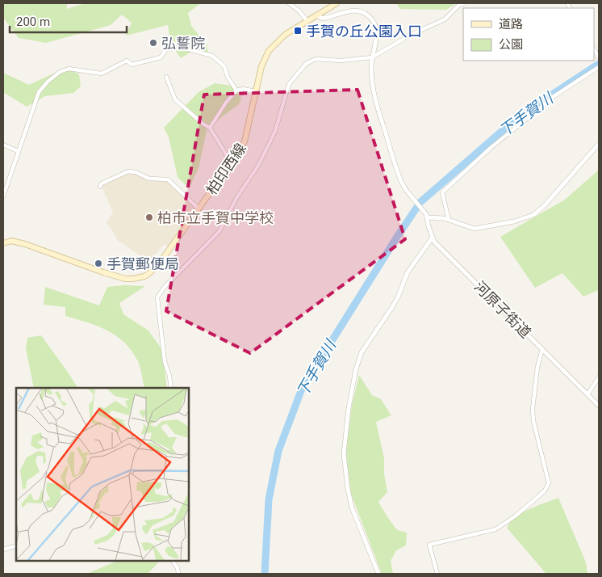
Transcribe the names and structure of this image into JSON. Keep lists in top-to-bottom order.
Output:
{
  "streets": {
    "main road": ["柏印西線"],
    "street": ["河原子街道"]
  },
  "water": ["下手賀川"],
  "places": {
    "transit": ["手賀の丘公園入口"],
    "other": ["弘誓院", "柏市立手賀中学校", "手賀郵便局"]
  },
  "legend": ["道路", "公園"],
  "scale_bar": "200 m"
}
